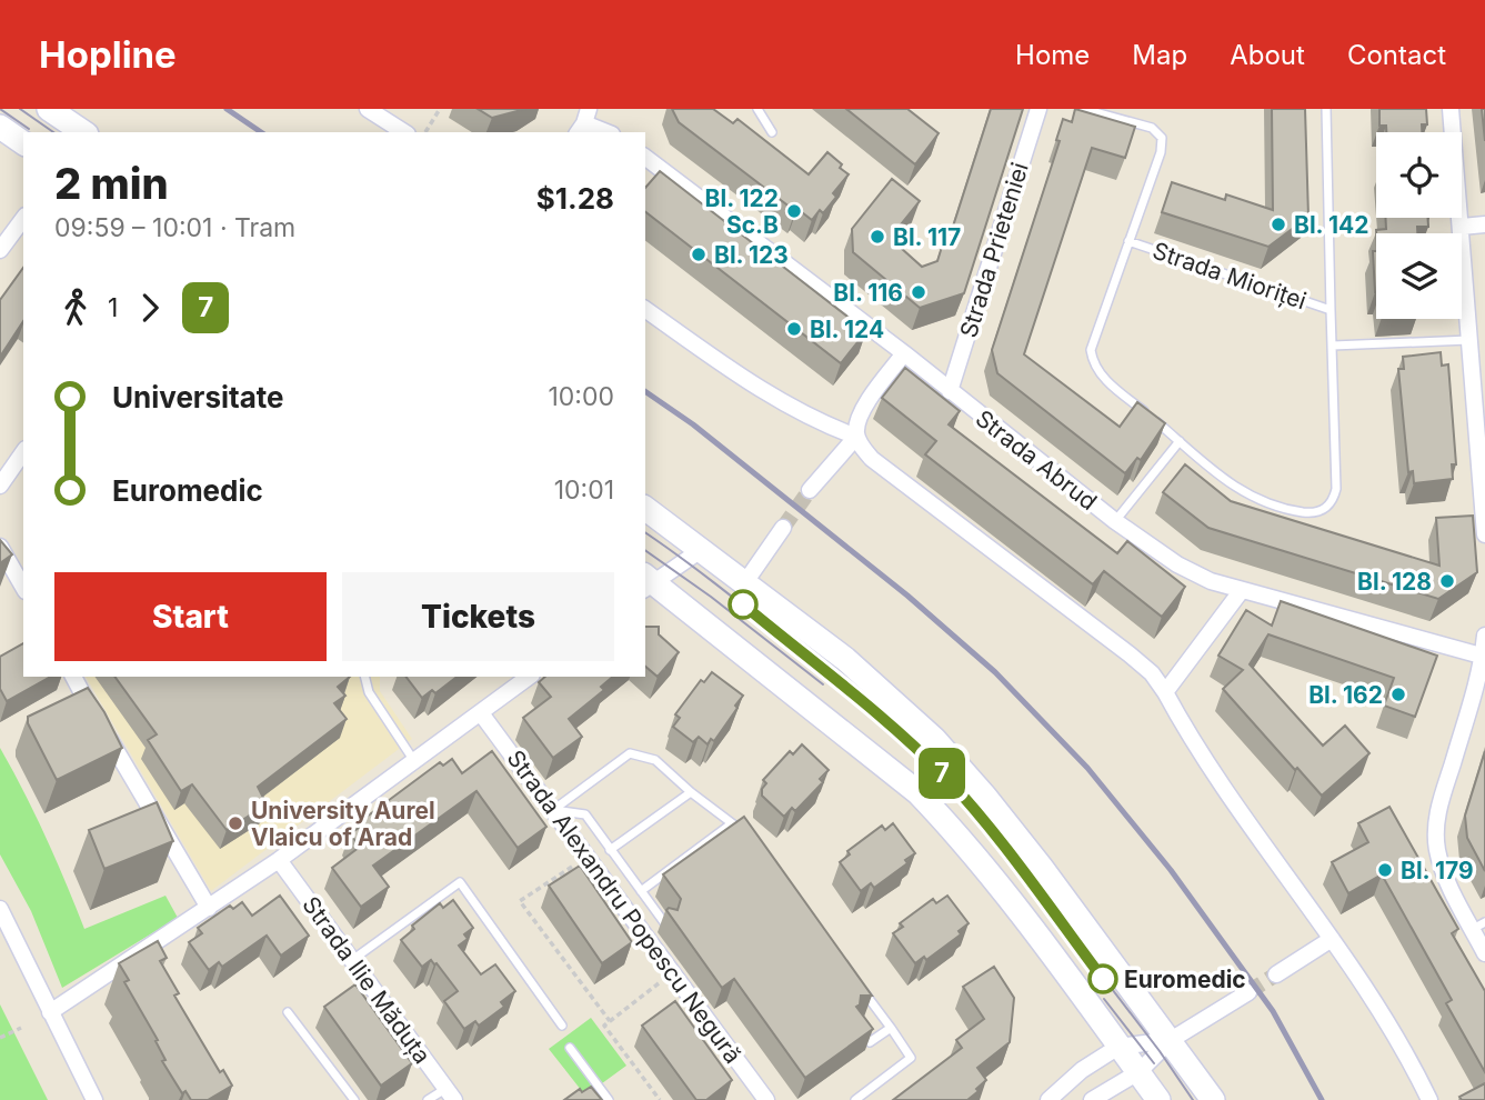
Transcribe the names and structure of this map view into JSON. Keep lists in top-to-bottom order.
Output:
{
  "streets": {
    "street": [
      "Strada Prieteniei",
      "Strada Abrud",
      "Strada Alexandru Popescu Negură",
      "Strada Ilie Măduța"
    ],
    "lane": ["Strada Mioriței"]
  },
  "crossings": [
    ["Strada Prieteniei", "Strada Abrud"]
  ],
  "places": [
    "Bl. 122 Sc.B",
    "Bl. 142",
    "Bl. 117",
    "Bl. 123",
    "Bl. 116",
    "Bl. 124",
    "Bl. 128",
    "Bl. 162",
    "University Aurel Vlaicu of Arad",
    "Bl. 179",
    "Euromedic"
  ],
  "lines": ["tram line 7"],
  "page": {
    "header": "Hopline",
    "nav": [
      "Home",
      "Map",
      "About",
      "Contact"
    ],
    "on_map": "7",
    "heading": ["2 min", "09:59 – 10:01 · Tram", "$1.28"],
    "legs": ["1", "7"],
    "list": [
      {
        "name": "Universitate",
        "value": "10:00"
      },
      {
        "name": "Euromedic",
        "value": "10:01"
      }
    ],
    "buttons": ["Start", "Tickets"]
  }
}
